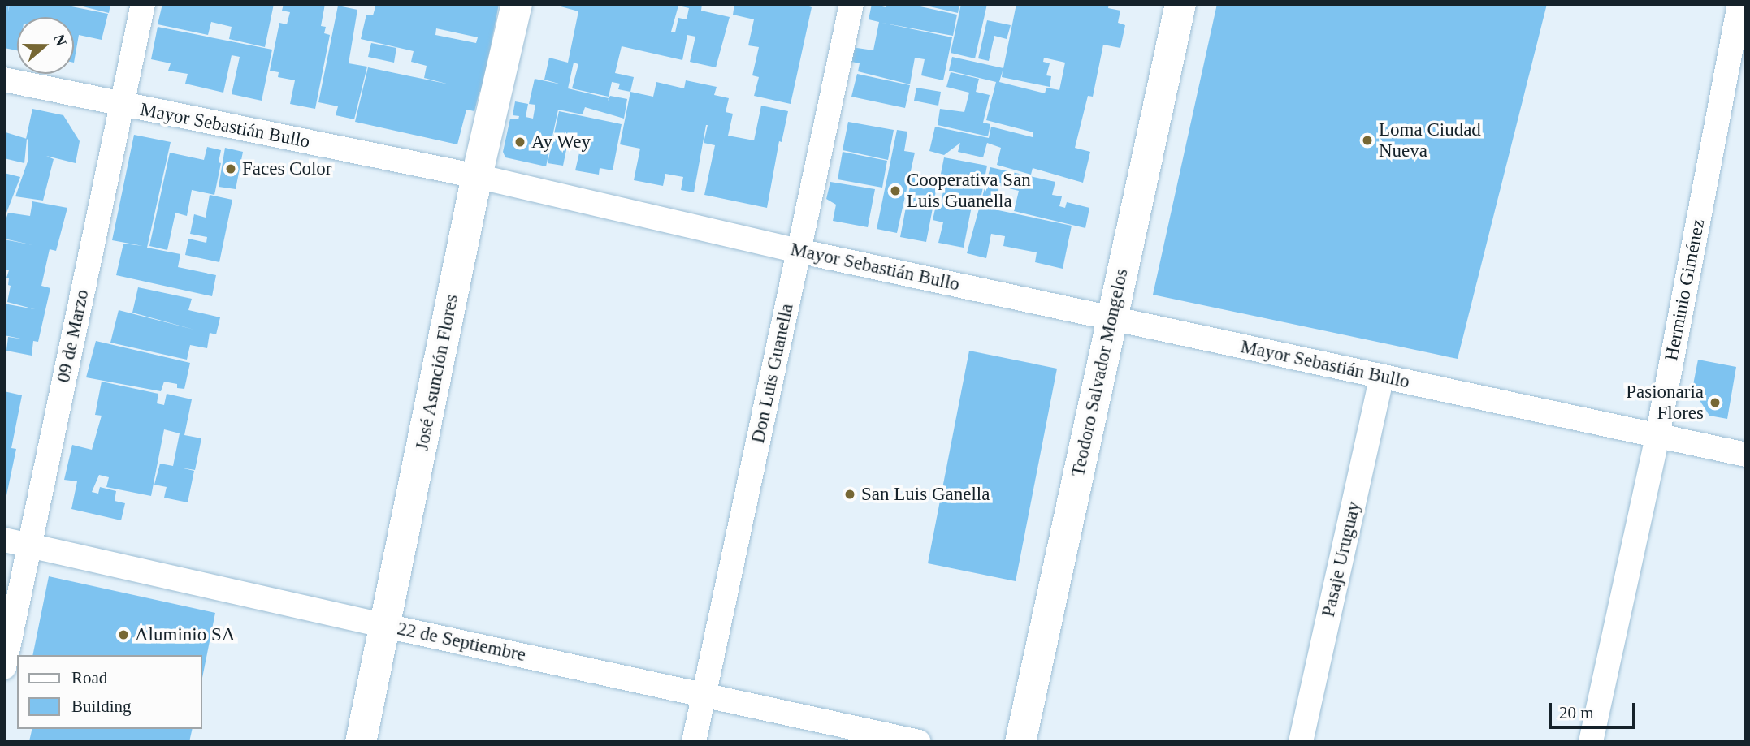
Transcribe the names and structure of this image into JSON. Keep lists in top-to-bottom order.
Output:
{
  "streets": {
    "street": [
      "Mayor Sebastián Bullo",
      "Herminio Giménez",
      "09 de Marzo",
      "José Asunción Flores",
      "Teodoro Salvador Mongelos",
      "Don Luis Guanella",
      "Pasaje Uruguay",
      "22 de Septiembre"
    ]
  },
  "crossings": [
    ["Mayor Sebastián Bullo", "Herminio Giménez"],
    ["Mayor Sebastián Bullo", "09 de Marzo"],
    ["Mayor Sebastián Bullo", "José Asunción Flores"],
    ["Mayor Sebastián Bullo", "Teodoro Salvador Mongelos"],
    ["Mayor Sebastián Bullo", "Don Luis Guanella"],
    ["Mayor Sebastián Bullo", "Pasaje Uruguay"],
    ["09 de Marzo", "22 de Septiembre"],
    ["José Asunción Flores", "22 de Septiembre"],
    ["Don Luis Guanella", "22 de Septiembre"]
  ],
  "places": [
    "Loma Ciudad Nueva",
    "Ay Wey",
    "Faces Color",
    "Cooperativa San Luis Guanella",
    "Pasionaria Flores",
    "San Luis Ganella",
    "Aluminio SA"
  ],
  "legend": ["Road", "Building"],
  "scale_bar": "20 m",
  "north": "right"
}
